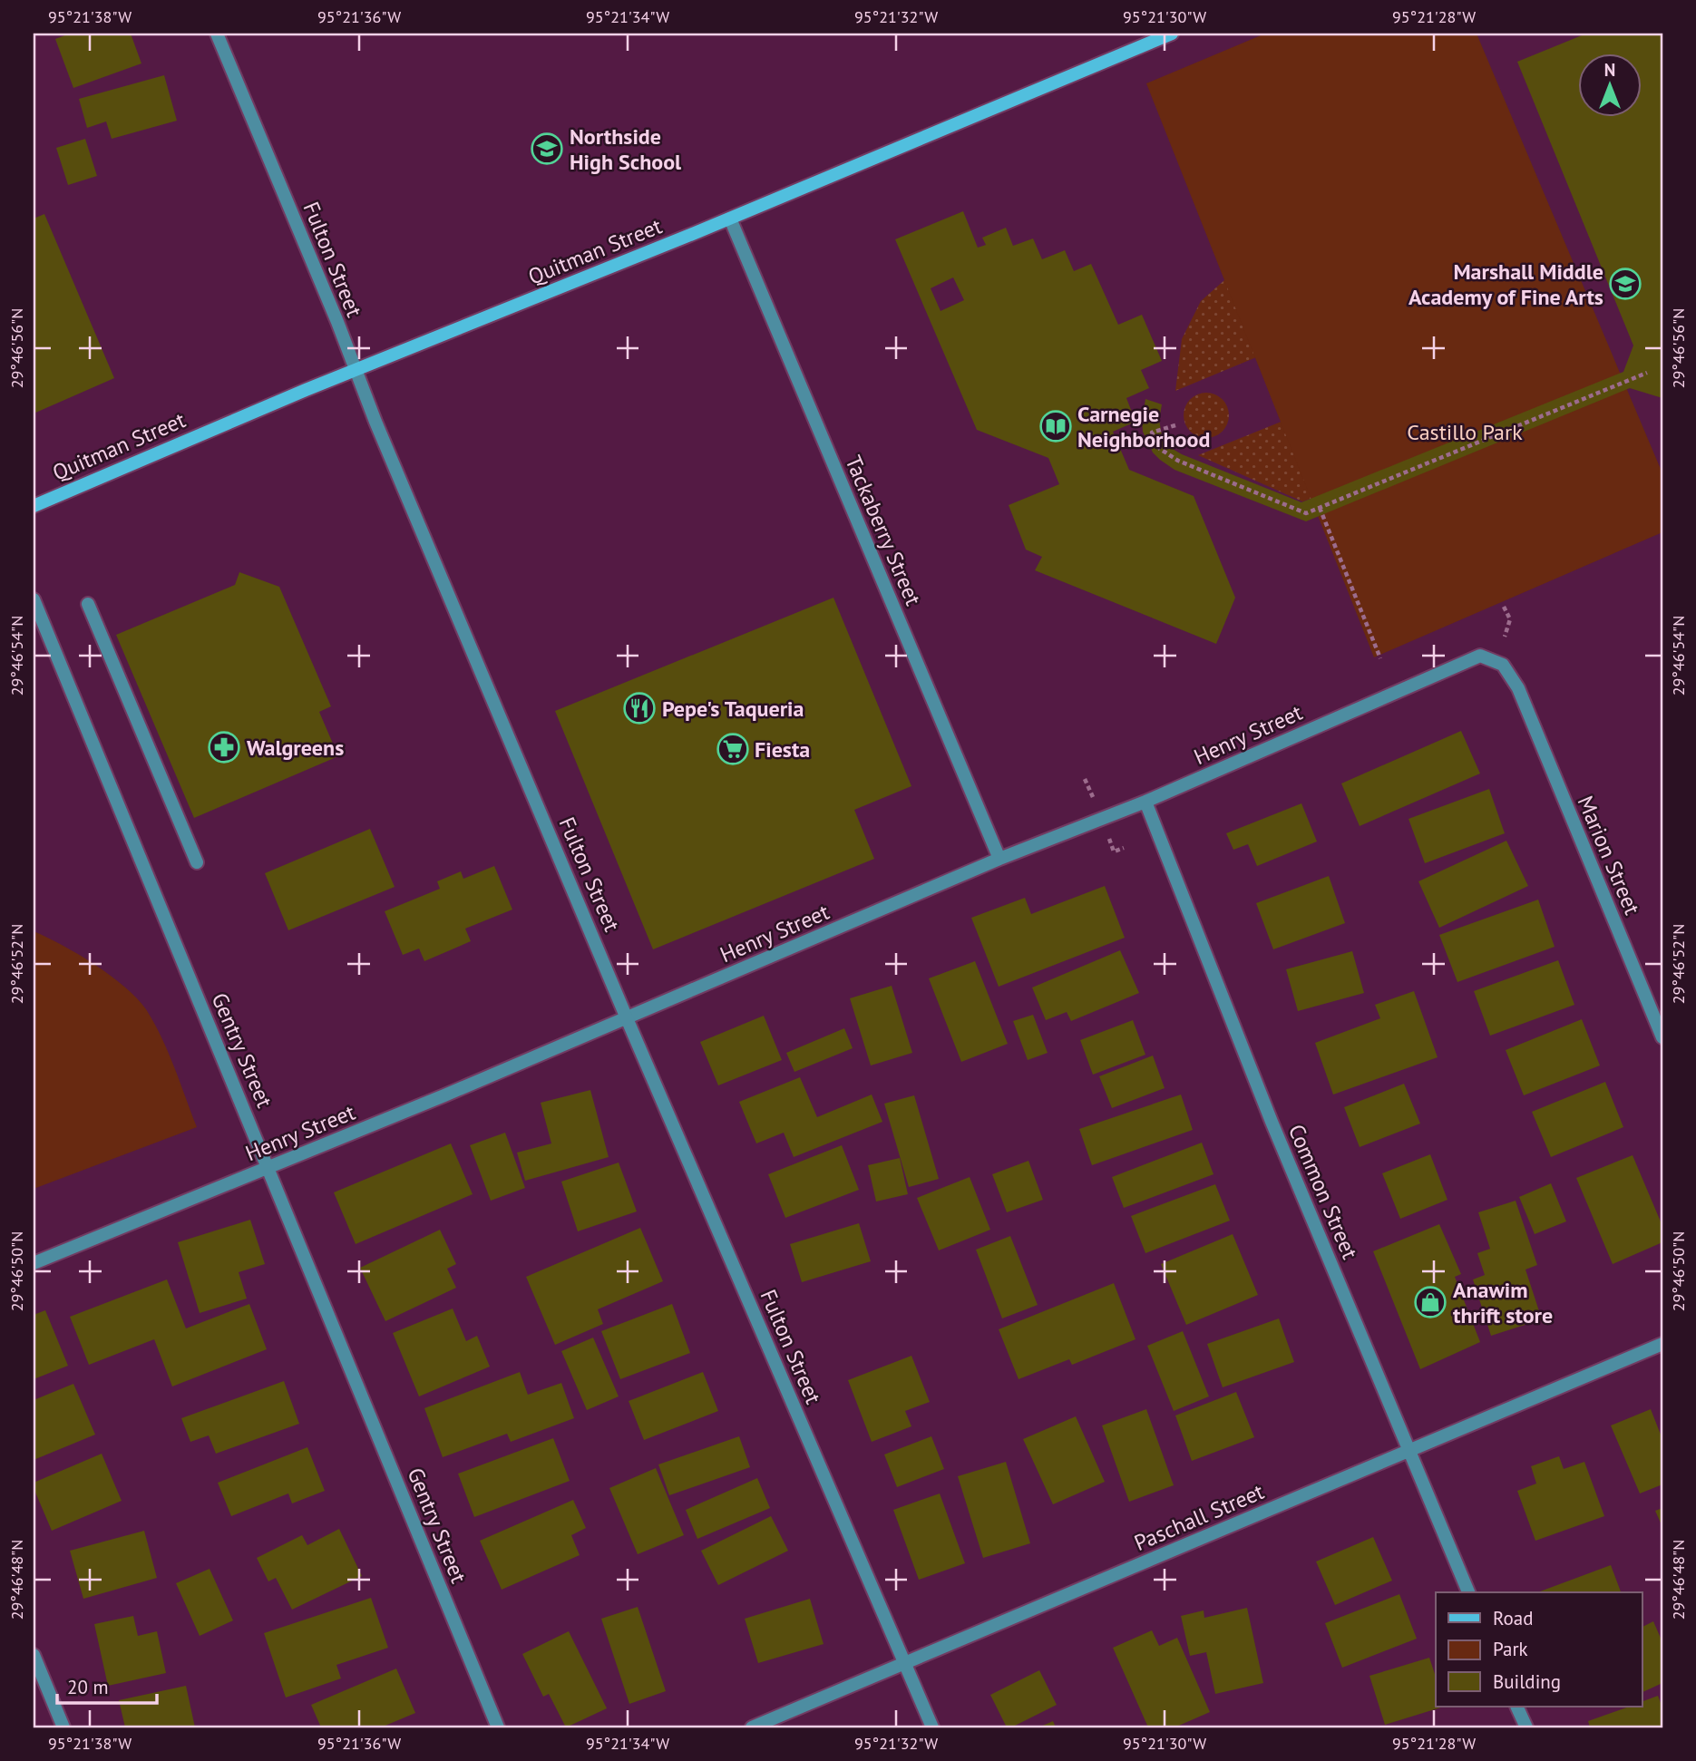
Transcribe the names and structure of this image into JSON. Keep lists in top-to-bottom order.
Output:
{
  "streets": {
    "main road": ["Quitman Street"],
    "street": [
      "Fulton Street",
      "Tackaberry Street",
      "Henry Street",
      "Marion Street",
      "Gentry Street",
      "Common Street",
      "Paschall Street"
    ]
  },
  "crossings": [
    ["Quitman Street", "Fulton Street"],
    ["Quitman Street", "Tackaberry Street"],
    ["Fulton Street", "Henry Street"],
    ["Fulton Street", "Paschall Street"],
    ["Tackaberry Street", "Henry Street"],
    ["Henry Street", "Marion Street"],
    ["Henry Street", "Gentry Street"],
    ["Henry Street", "Common Street"],
    ["Common Street", "Paschall Street"]
  ],
  "parks": ["Castillo Park"],
  "places": {
    "school or university": ["Northside High School", "Marshall Middle Academy of Fine Arts"],
    "library": ["Carnegie Neighborhood"],
    "restaurant": ["Pepe's Taqueria"],
    "pharmacy": ["Walgreens"],
    "supermarket": ["Fiesta"],
    "shop": ["Anawim thrift store"]
  },
  "legend": ["Road", "Park", "Building"],
  "scale_bar": "20 m",
  "north": "top",
  "coordinates": [
    "95°21'38\"W",
    "95°21'36\"W",
    "95°21'34\"W",
    "95°21'32\"W",
    "95°21'30\"W",
    "95°21'28\"W",
    "29°46'56\"N",
    "29°46'54\"N",
    "29°46'52\"N",
    "29°46'50\"N",
    "29°46'48\"N"
  ]
}
